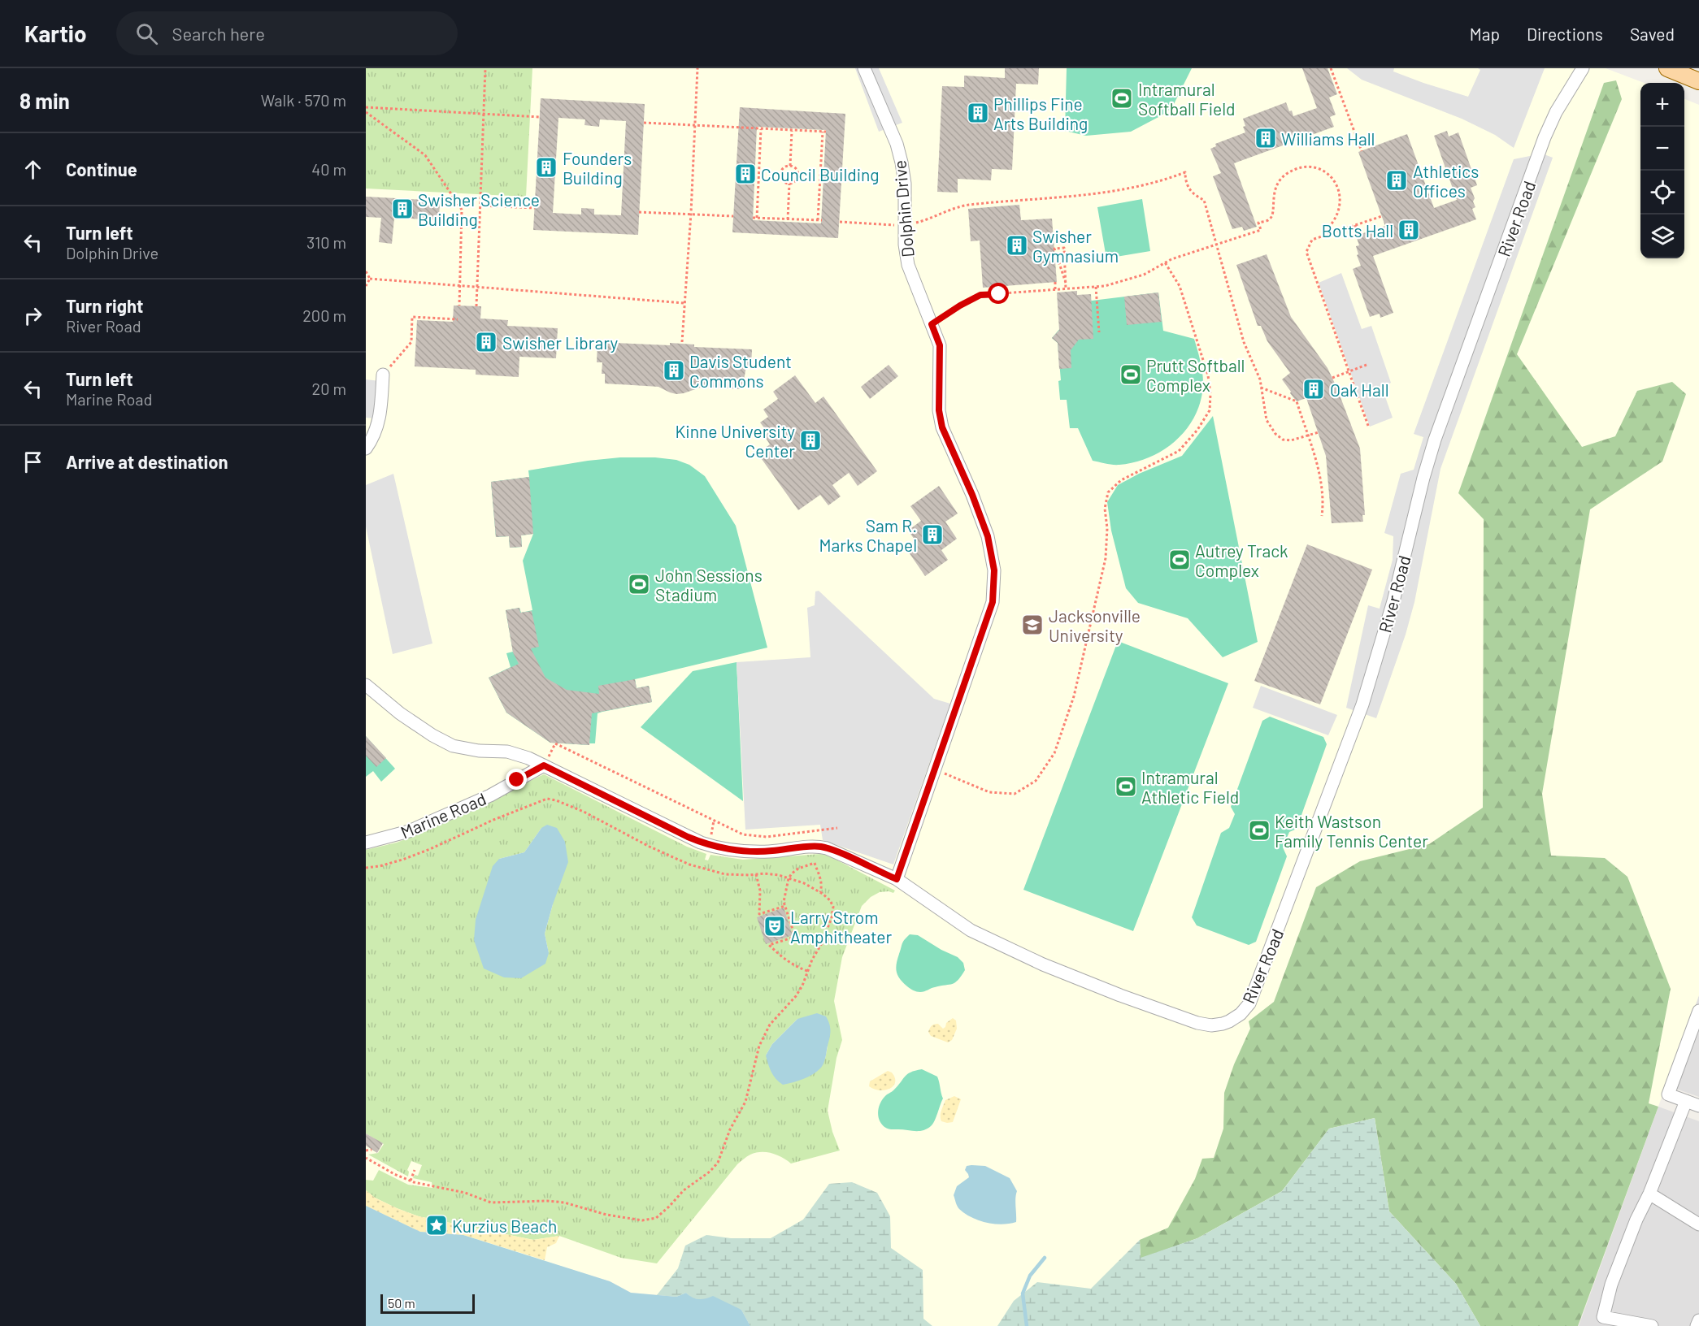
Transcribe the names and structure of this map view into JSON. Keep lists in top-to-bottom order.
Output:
{
  "streets": {
    "street": ["Dolphin Drive", "River Road", "Marine Road"]
  },
  "crossings": [
    ["Dolphin Drive", "River Road"],
    ["River Road", "Marine Road"]
  ],
  "places": {
    "sports": [
      "Intramural Softball Field",
      "Prutt Softball Complex",
      "Autrey Track Complex",
      "John Sessions Stadium",
      "Intramural Athletic Field",
      "Keith Wastson Family Tennis Center"
    ],
    "building": [
      "Phillips Fine Arts Building",
      "Williams Hall",
      "Founders Building",
      "Council Building",
      "Athletics Offices",
      "Swisher Science Building",
      "Botts Hall",
      "Swisher Gymnasium",
      "Swisher Library",
      "Davis Student Commons",
      "Oak Hall",
      "Kinne University Center",
      "Sam R. Marks Chapel"
    ],
    "school or university": ["Jacksonville University"],
    "theatre": ["Larry Strom Amphitheater"],
    "place": ["Kurzius Beach"]
  },
  "scale_bar": "50 m",
  "page": {
    "header": "Kartio",
    "search": "Search here",
    "nav": ["Map", "Directions", "Saved"],
    "heading": ["8 min", "Walk · 570 m"],
    "map_buttons": ["+", "−"],
    "list": [
      ["Continue", "40 m"],
      ["Turn left", "Dolphin Drive", "310 m"],
      ["Turn right", "River Road", "200 m"],
      ["Turn left", "Marine Road", "20 m"],
      "Arrive at destination"
    ],
    "scale": "50 m"
  }
}
